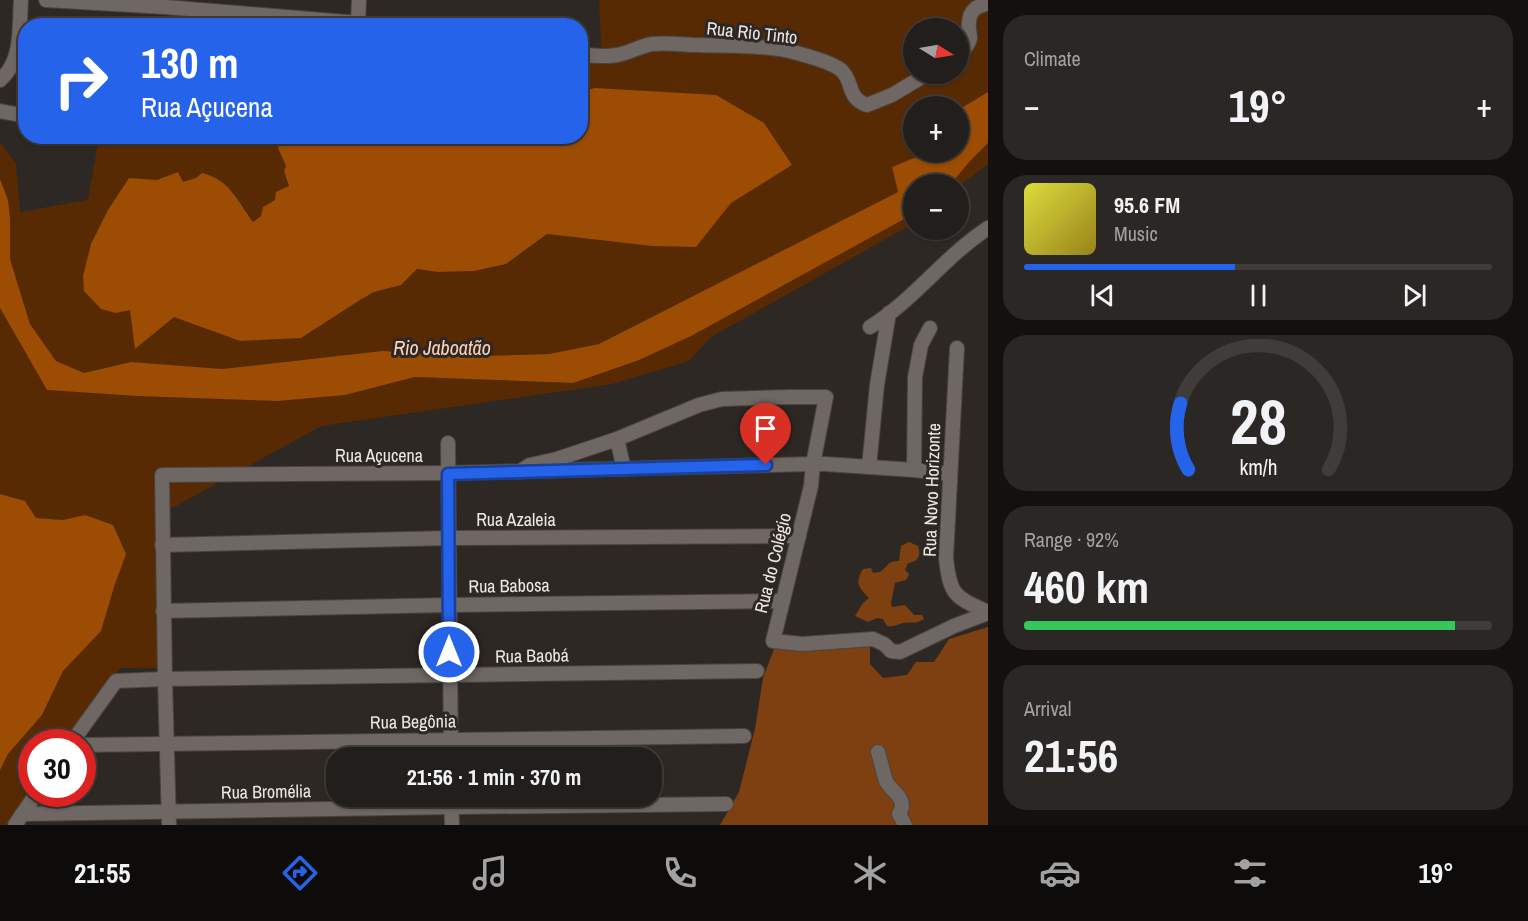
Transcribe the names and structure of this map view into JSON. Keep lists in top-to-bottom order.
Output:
{
  "streets": {
    "street": [
      "Rua Rio Tinto",
      "Rua Açucena",
      "Rua Novo Horizonte",
      "Rua Azaleia",
      "Rua do Colégio",
      "Rua Babosa",
      "Rua Baobá",
      "Rua Begônia",
      "Rua Bromélia"
    ]
  },
  "crossings": [
    ["Rua Açucena", "Rua Novo Horizonte"],
    ["Rua Açucena", "Rua Azaleia"],
    ["Rua Açucena", "Rua do Colégio"],
    ["Rua Novo Horizonte", "Rua do Colégio"],
    ["Rua Azaleia", "Rua do Colégio"],
    ["Rua do Colégio", "Rua Babosa"]
  ],
  "water": ["Rio Jaboatão"],
  "north": "right",
  "page": {
    "tile": [
      "Climate",
      ["Range · 92%", "460 km"],
      ["Arrival", "21:56"]
    ],
    "map_buttons": ["+", "−"],
    "turn": ["130 m", "Rua Açucena"],
    "heat": ["−", "19°", "+"],
    "song": ["95.6 FM", "Music"],
    "limit": "30",
    "trip": "21:56 · 1 min · 370 m",
    "tabs": ["21:55", "19°"],
    "gauge": ["28", "km/h"]
  }
}
